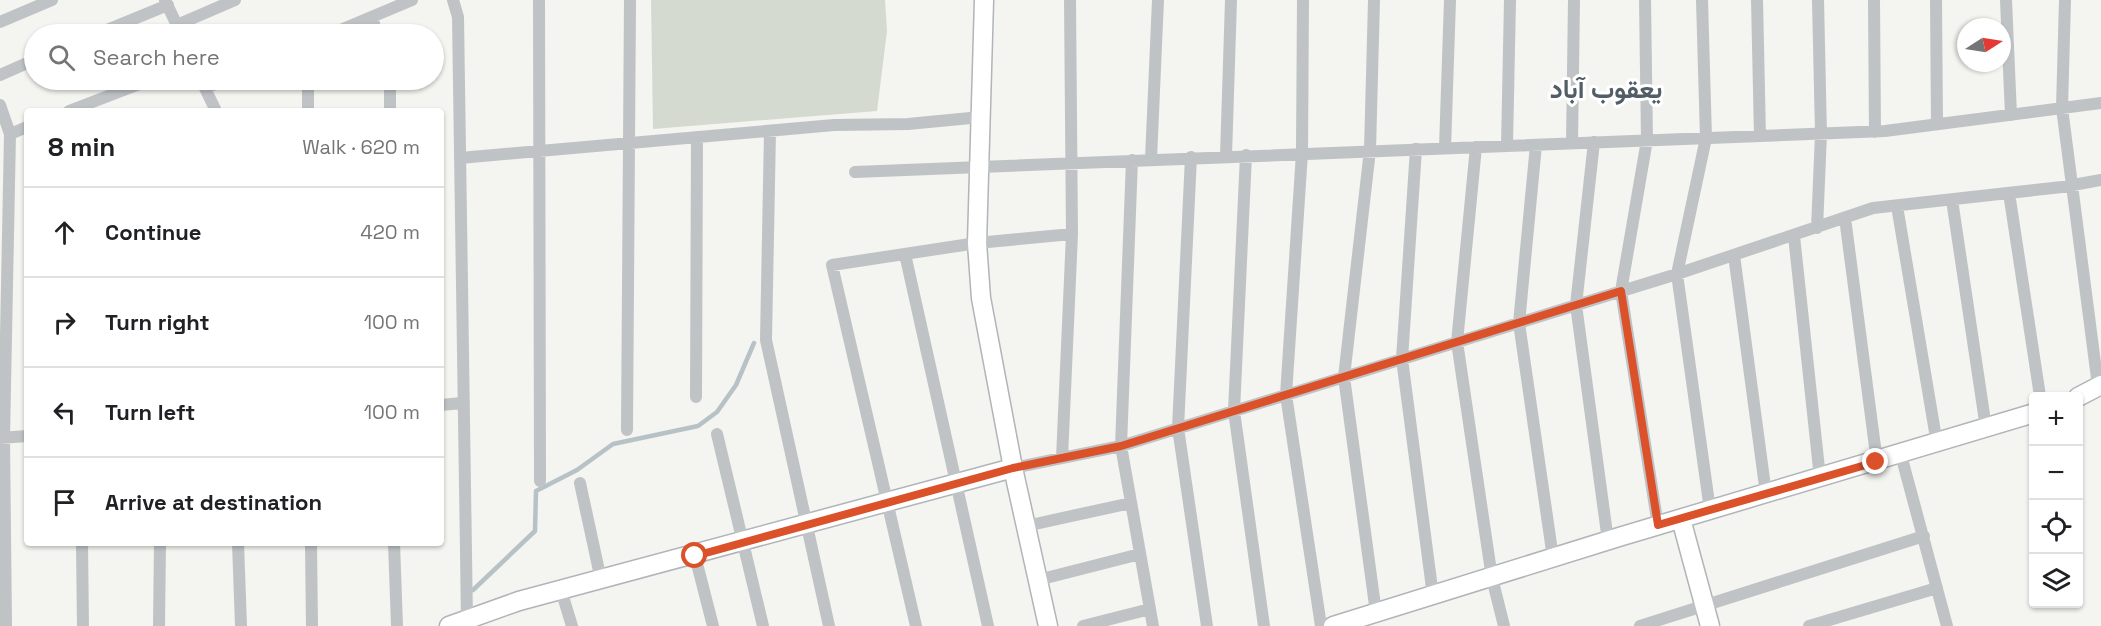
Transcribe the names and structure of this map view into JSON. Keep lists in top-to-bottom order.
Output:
{
  "districts": ["یعقوب آباد"],
  "north": "right",
  "page": {
    "search": "Search here",
    "heading": ["8 min", "Walk · 620 m"],
    "list": [
      ["Continue", "420 m"],
      ["Turn right", "100 m"],
      ["Turn left", "100 m"],
      "Arrive at destination"
    ],
    "map_buttons": ["+", "−"]
  }
}
